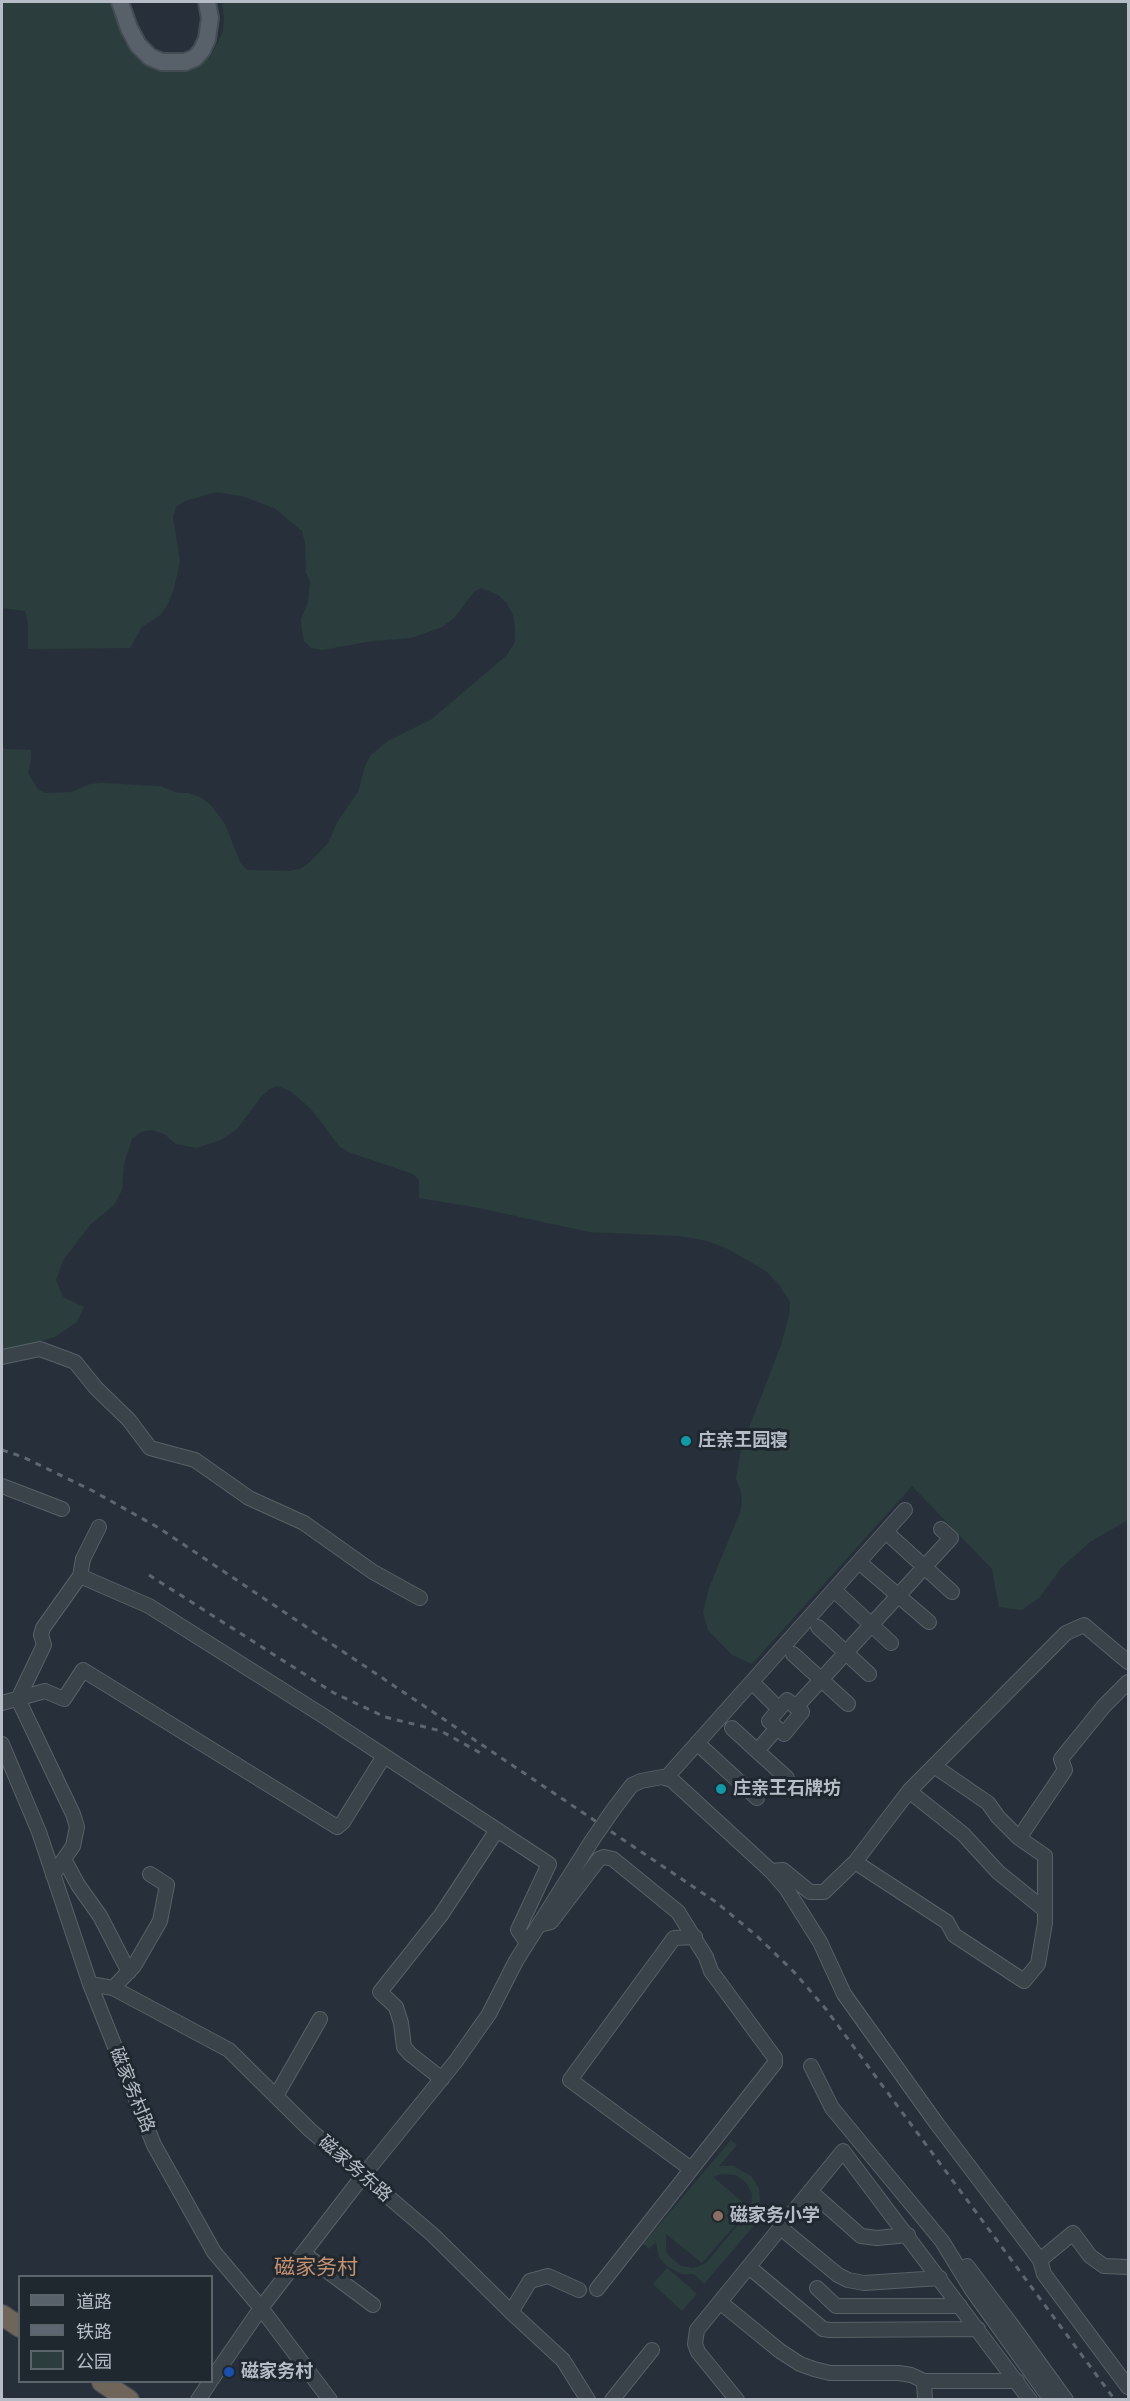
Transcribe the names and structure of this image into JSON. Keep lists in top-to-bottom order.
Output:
{
  "streets": {
    "street": ["磁家务村路", "磁家务东路"]
  },
  "crossings": [
    ["磁家务村路", "磁家务东路"]
  ],
  "districts": ["磁家务村"],
  "places": [
    "庄亲王园寝",
    "庄亲王石牌坊",
    "磁家务小学",
    "磁家务村"
  ],
  "legend": ["道路", "铁路", "公园"]
}
